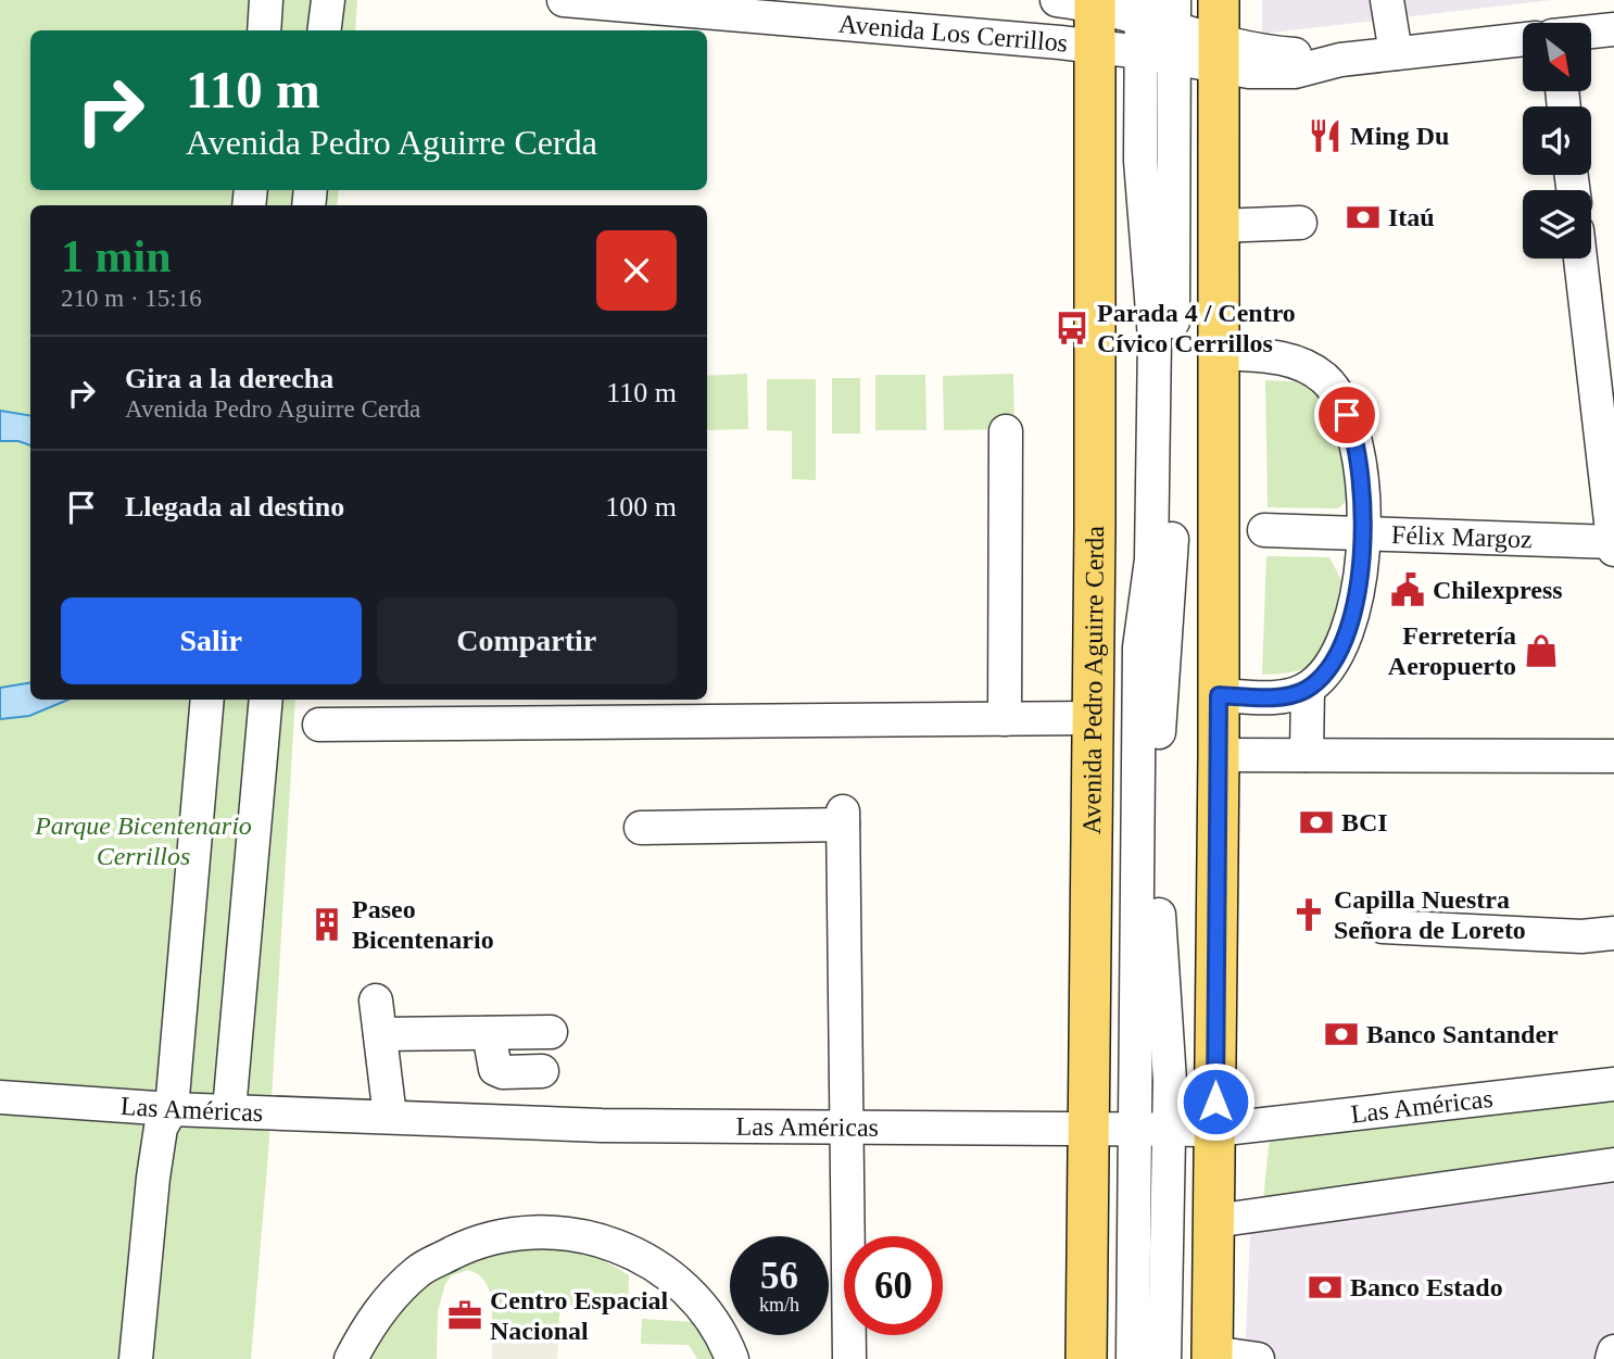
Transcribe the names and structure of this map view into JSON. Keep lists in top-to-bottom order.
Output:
{
  "streets": {
    "main road": ["Avenida Pedro Aguirre Cerda"],
    "street": ["Avenida Los Cerrillos", "Félix Margoz", "Las Américas"]
  },
  "crossings": [
    ["Avenida Los Cerrillos", "Avenida Pedro Aguirre Cerda"],
    ["Avenida Pedro Aguirre Cerda", "Las Américas"]
  ],
  "parks": ["Parque Bicentenario Cerrillos"],
  "places": {
    "restaurant": ["Ming Du"],
    "bank": [
      "Itaú",
      "BCI",
      "Banco Santander",
      "Banco Estado"
    ],
    "bus stop": ["Parada 4 / Centro Cívico Cerrillos"],
    "public building": ["Chilexpress"],
    "shop": ["Ferretería Aeropuerto"],
    "church": ["Capilla Nuestra Señora de Loreto"],
    "building": ["Paseo Bicentenario"],
    "office": ["Centro Espacial Nacional"]
  },
  "north": "bottom right",
  "page": {
    "turn": ["110 m", "Avenida Pedro Aguirre Cerda"],
    "heading": ["1 min", "210 m · 15:16"],
    "list": [
      {
        "name": "Gira a la derecha",
        "note": "Avenida Pedro Aguirre Cerda",
        "value": "110 m"
      },
      {
        "name": "Llegada al destino",
        "value": "100 m"
      }
    ],
    "buttons": ["Salir", "Compartir"],
    "speed": "56 km/h",
    "limit": "60"
  }
}
